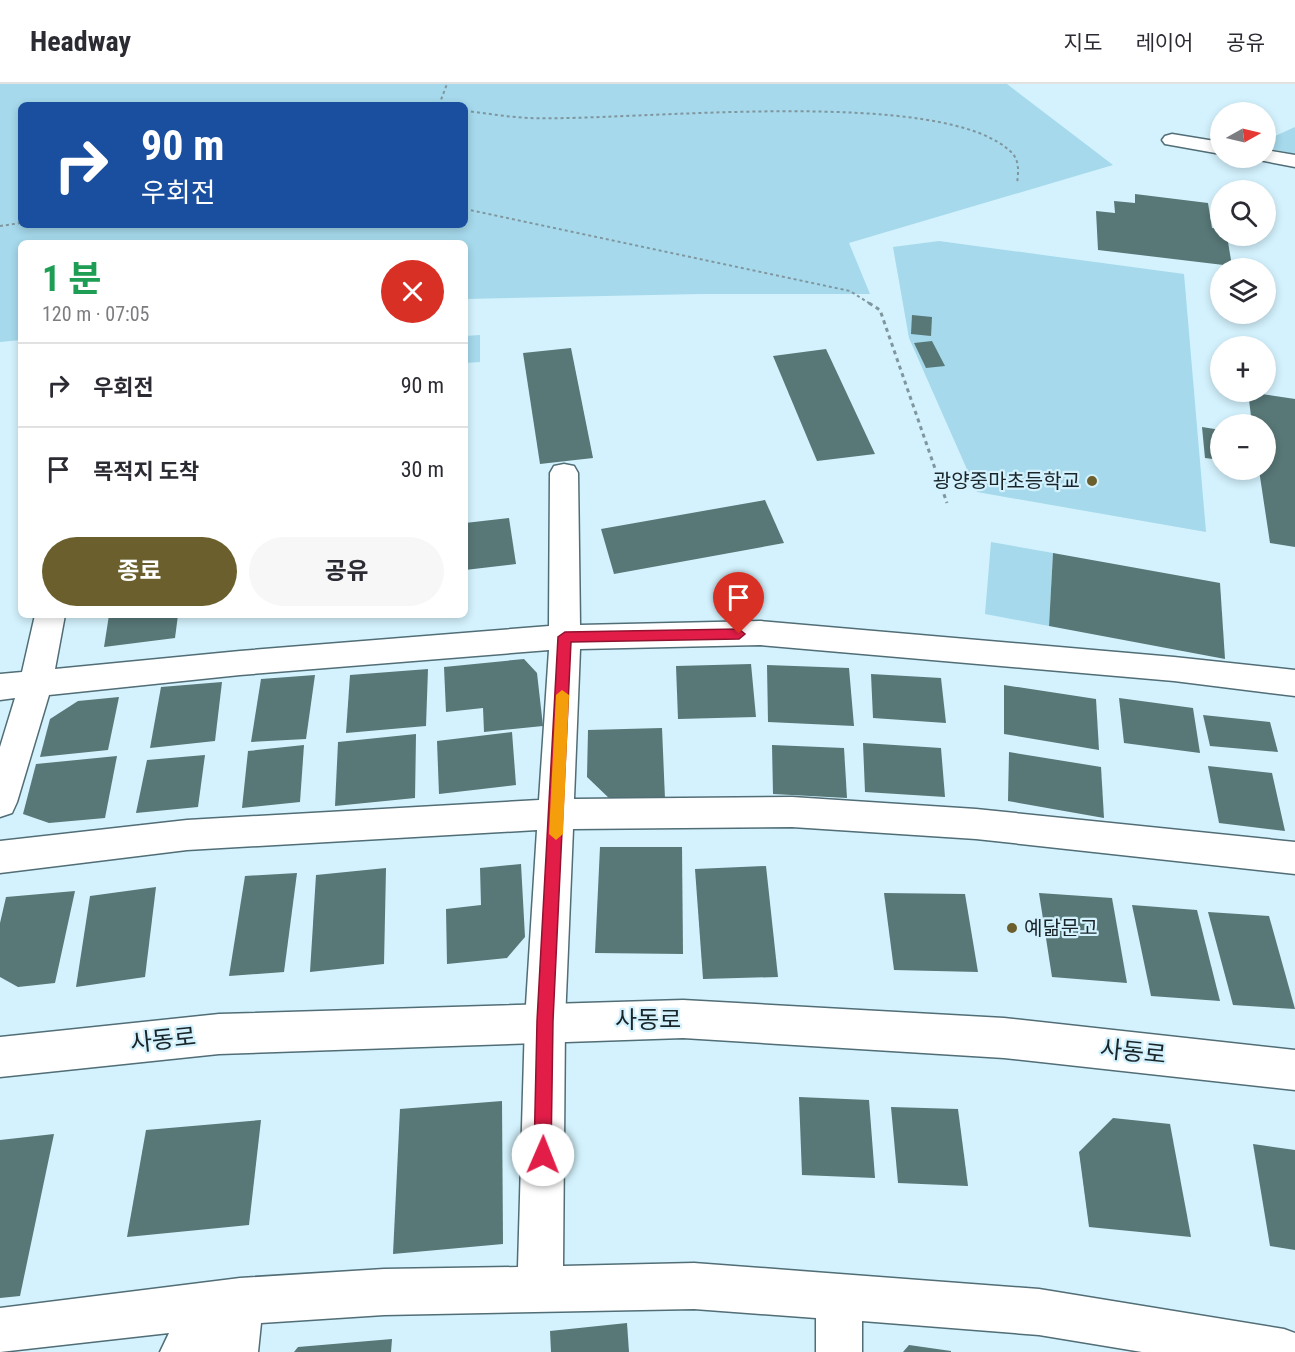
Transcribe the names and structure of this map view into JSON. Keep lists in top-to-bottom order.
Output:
{
  "streets": {
    "street": ["사동로"]
  },
  "places": ["광양중마초등학교", "예닮문고"],
  "north": "right",
  "page": {
    "header": "Headway",
    "nav": ["지도", "레이어", "공유"],
    "map_buttons": ["+", "−"],
    "turn": ["90 m", "우회전"],
    "heading": ["1 분", "120 m · 07:05"],
    "list": [
      {
        "name": "우회전",
        "value": "90 m"
      },
      {
        "name": "목적지 도착",
        "value": "30 m"
      }
    ],
    "buttons": ["종료", "공유"]
  }
}
